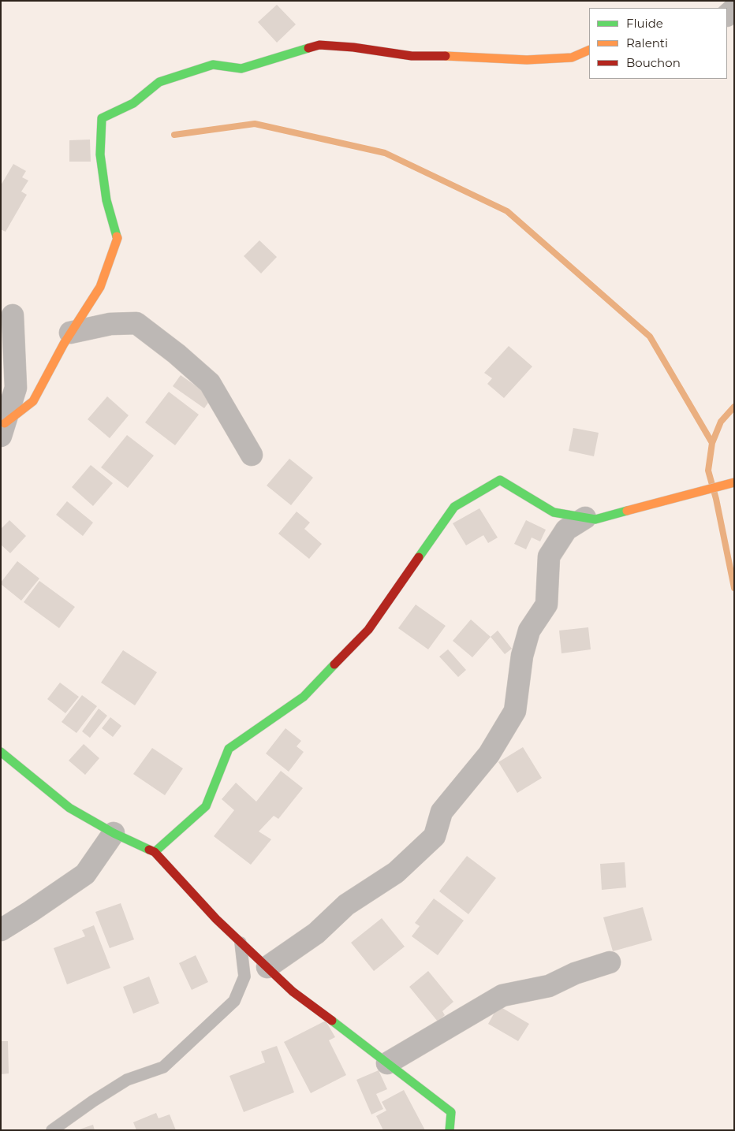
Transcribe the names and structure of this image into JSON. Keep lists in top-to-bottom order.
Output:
{
  "legend": ["Fluide", "Ralenti", "Bouchon"]
}
